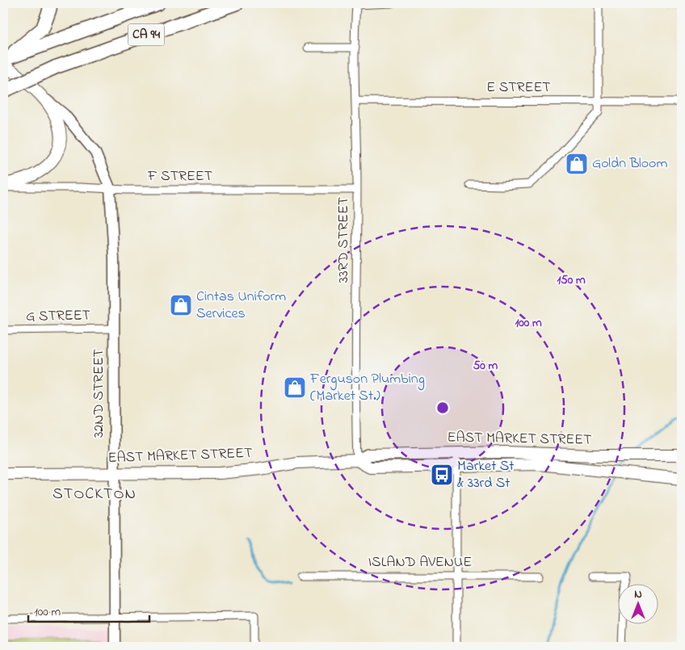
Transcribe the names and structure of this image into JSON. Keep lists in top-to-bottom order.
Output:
{
  "streets": {
    "highway": ["CA 94"],
    "main road": ["32ND STREET", "EAST MARKET STREET"],
    "street": [
      "E STREET",
      "F STREET",
      "33RD STREET",
      "G STREET",
      "ISLAND AVENUE"
    ]
  },
  "crossings": [
    ["E STREET", "33RD STREET"],
    ["F STREET", "33RD STREET"],
    ["F STREET", "32ND STREET"],
    ["33RD STREET", "EAST MARKET STREET"],
    ["G STREET", "32ND STREET"],
    ["32ND STREET", "EAST MARKET STREET"]
  ],
  "districts": ["STOCKTON"],
  "places": {
    "shop": ["Goldn Bloom", "Cintas Uniform Services", "Ferguson Plumbing (Market St.)"],
    "bus stop": ["Market St & 33rd St"]
  },
  "scale_bar": "100 m",
  "north": "top",
  "rings": ["150 m", "100 m", "50 m"]
}
